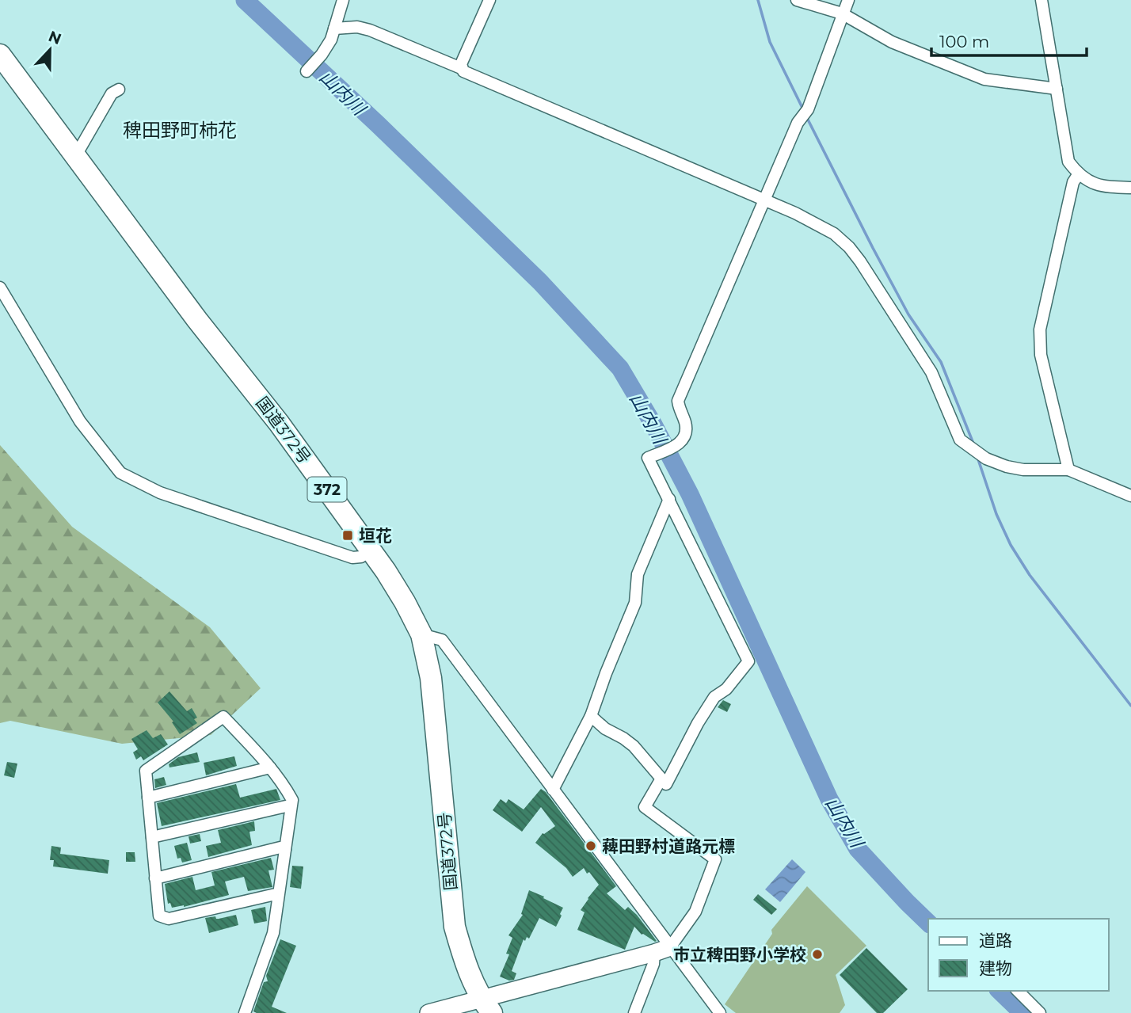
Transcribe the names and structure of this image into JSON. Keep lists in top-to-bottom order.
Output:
{
  "streets": {
    "highway": ["国道372号", "372"]
  },
  "districts": ["稗田野町柿花"],
  "water": ["山内川"],
  "places": {
    "transit": ["垣花"],
    "other": ["薭田野村道路元標", "市立稗田野小学校"]
  },
  "legend": ["道路", "建物"],
  "scale_bar": "100 m",
  "north": "top"
}
